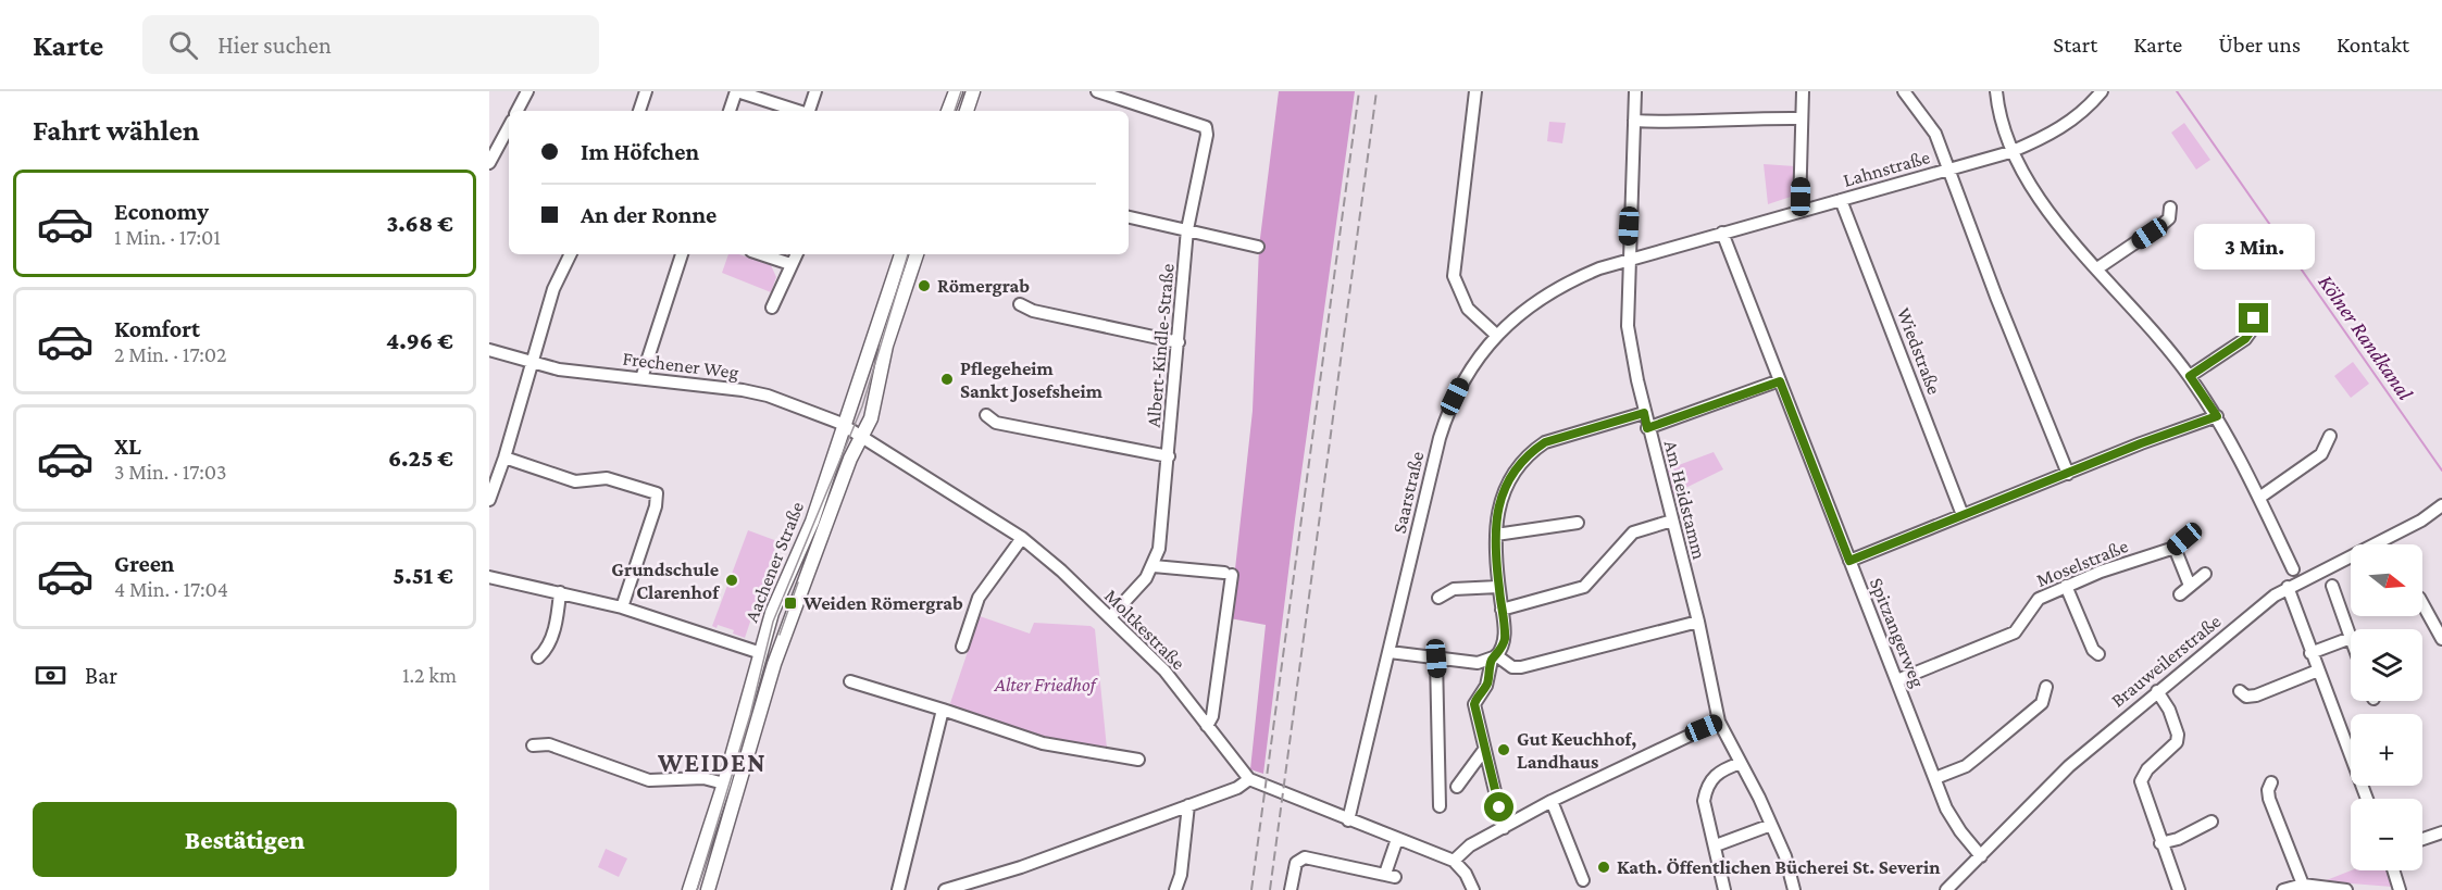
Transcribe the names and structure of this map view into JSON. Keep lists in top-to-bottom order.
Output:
{
  "streets": {
    "main road": ["Aachener Straße"],
    "street": [
      "Lahnstraße",
      "Albert-Kindle-Straße",
      "Wiedstraße",
      "Frechener Weg",
      "Saarstraße",
      "Am Heidstamm",
      "Moselstraße",
      "Moltkestraße",
      "Spitzangerweg",
      "Brauweilerstraße"
    ]
  },
  "crossings": [
    ["Lahnstraße", "Wiedstraße"],
    ["Lahnstraße", "Saarstraße"],
    ["Lahnstraße", "Am Heidstamm"],
    ["Lahnstraße", "Spitzangerweg"],
    ["Albert-Kindle-Straße", "Moltkestraße"],
    ["Frechener Weg", "Aachener Straße"],
    ["Frechener Weg", "Moltkestraße"],
    ["Saarstraße", "Am Heidstamm"],
    ["Saarstraße", "Moltkestraße"],
    ["Aachener Straße", "Moltkestraße"],
    ["Moselstraße", "Spitzangerweg"],
    ["Spitzangerweg", "Brauweilerstraße"]
  ],
  "districts": ["WEIDEN"],
  "water": ["Kölner Randkanal"],
  "parks": ["Alter Friedhof"],
  "places": {
    "other": [
      "Römergrab",
      "Pflegeheim Sankt Josefsheim",
      "Grundschule Clarenhof",
      "Gut Keuchhof, Landhaus",
      "Kath. Öffentlichen Bücherei St. Severin"
    ],
    "transit": ["Weiden Römergrab"]
  },
  "north": "right",
  "page": {
    "header": "Karte",
    "search": "Hier suchen",
    "nav": [
      "Start",
      "Karte",
      "Über uns",
      "Kontakt"
    ],
    "heading": "Fahrt wählen",
    "banner": ["Im Höfchen", "An der Ronne"],
    "list": [
      {
        "name": "Economy",
        "note": "1 Min. · 17:01",
        "value": "3.68 €"
      },
      {
        "name": "Komfort",
        "note": "2 Min. · 17:02",
        "value": "4.96 €"
      },
      {
        "name": "XL",
        "note": "3 Min. · 17:03",
        "value": "6.25 €"
      },
      {
        "name": "Green",
        "note": "4 Min. · 17:04",
        "value": "5.51 €"
      }
    ],
    "bubble": "3 Min.",
    "map_buttons": ["+", "−"],
    "pay": ["Bar", "1.2 km"],
    "buttons": "Bestätigen"
  }
}
